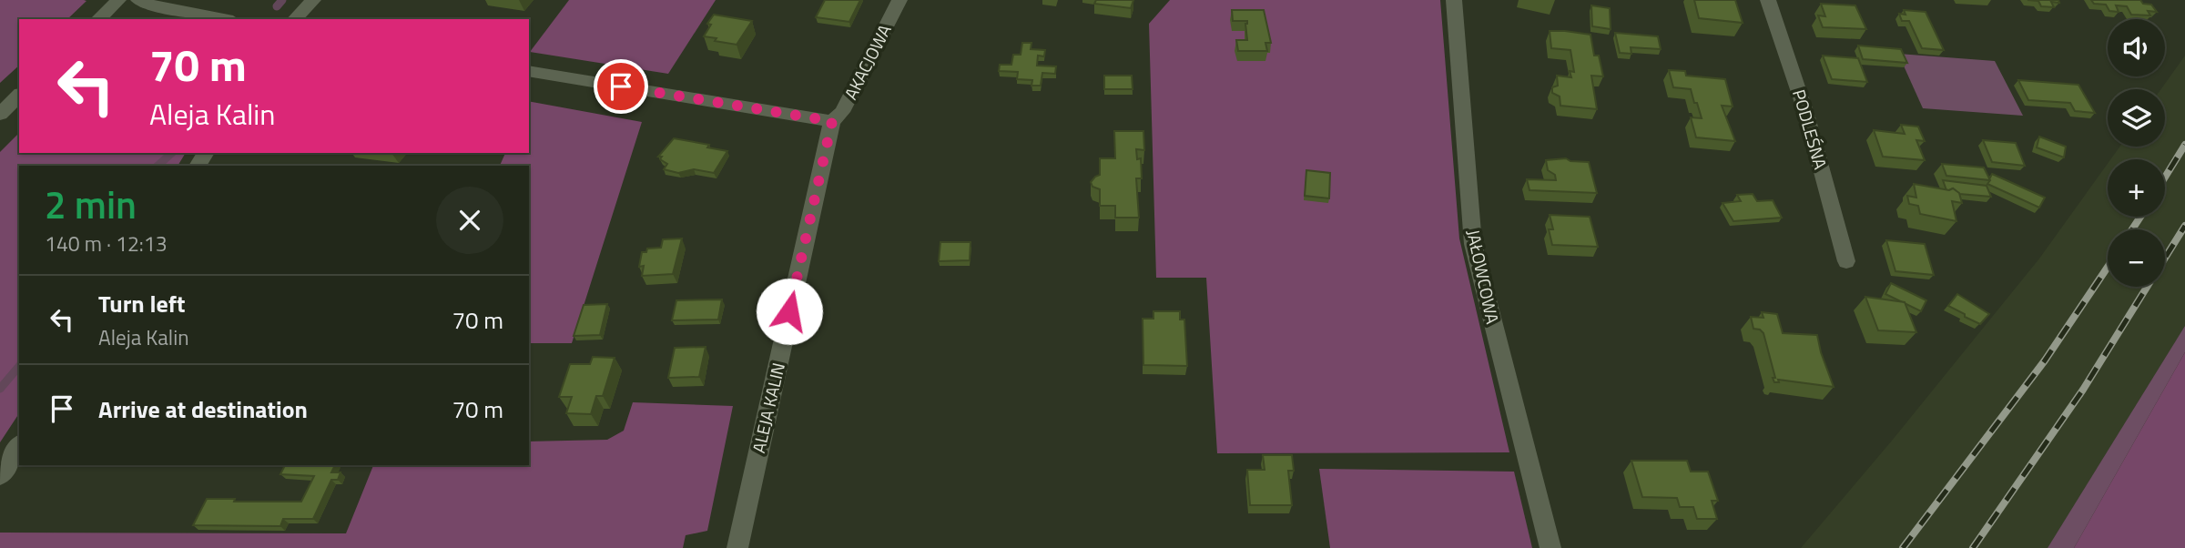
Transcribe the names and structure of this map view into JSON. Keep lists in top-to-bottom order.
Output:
{
  "streets": {
    "street": [
      "AKACJOWA",
      "PODLEŚNA",
      "JAŁOWCOWA",
      "ALEJA KALIN"
    ]
  },
  "crossings": [
    ["AKACJOWA", "ALEJA KALIN"]
  ],
  "page": {
    "map_buttons": ["+", "−"],
    "turn": ["70 m", "Aleja Kalin"],
    "heading": ["2 min", "140 m · 12:13"],
    "list": [
      {
        "name": "Turn left",
        "note": "Aleja Kalin",
        "value": "70 m"
      },
      {
        "name": "Arrive at destination",
        "value": "70 m"
      }
    ]
  }
}
